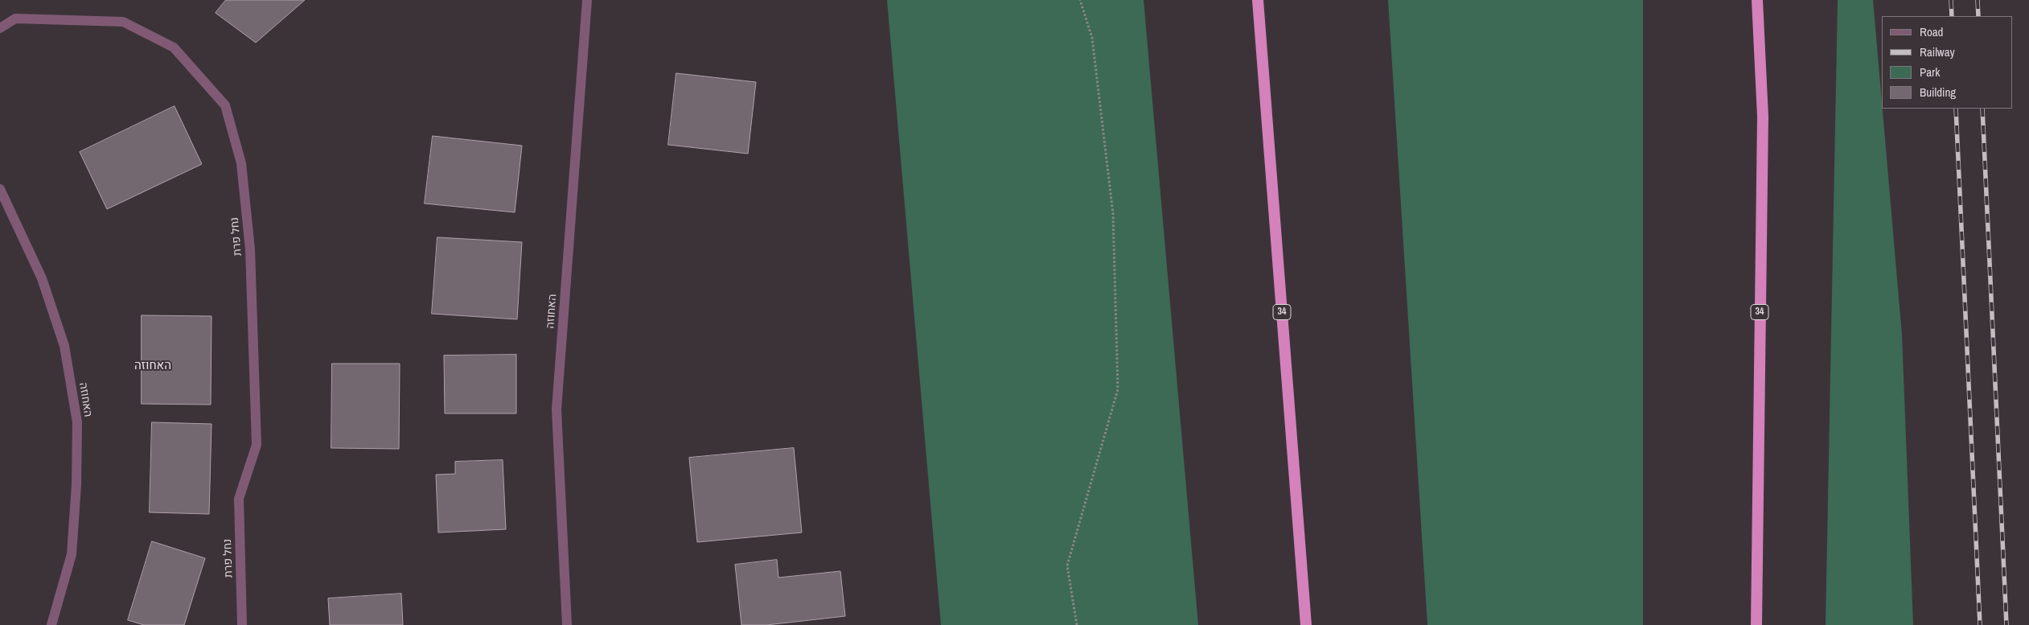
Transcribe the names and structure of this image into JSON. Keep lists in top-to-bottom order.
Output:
{
  "streets": {
    "highway": ["34"],
    "street": ["נחל פרת", "האחוזה"]
  },
  "districts": ["האחוזה"],
  "legend": [
    "Road",
    "Railway",
    "Park",
    "Building"
  ]
}
